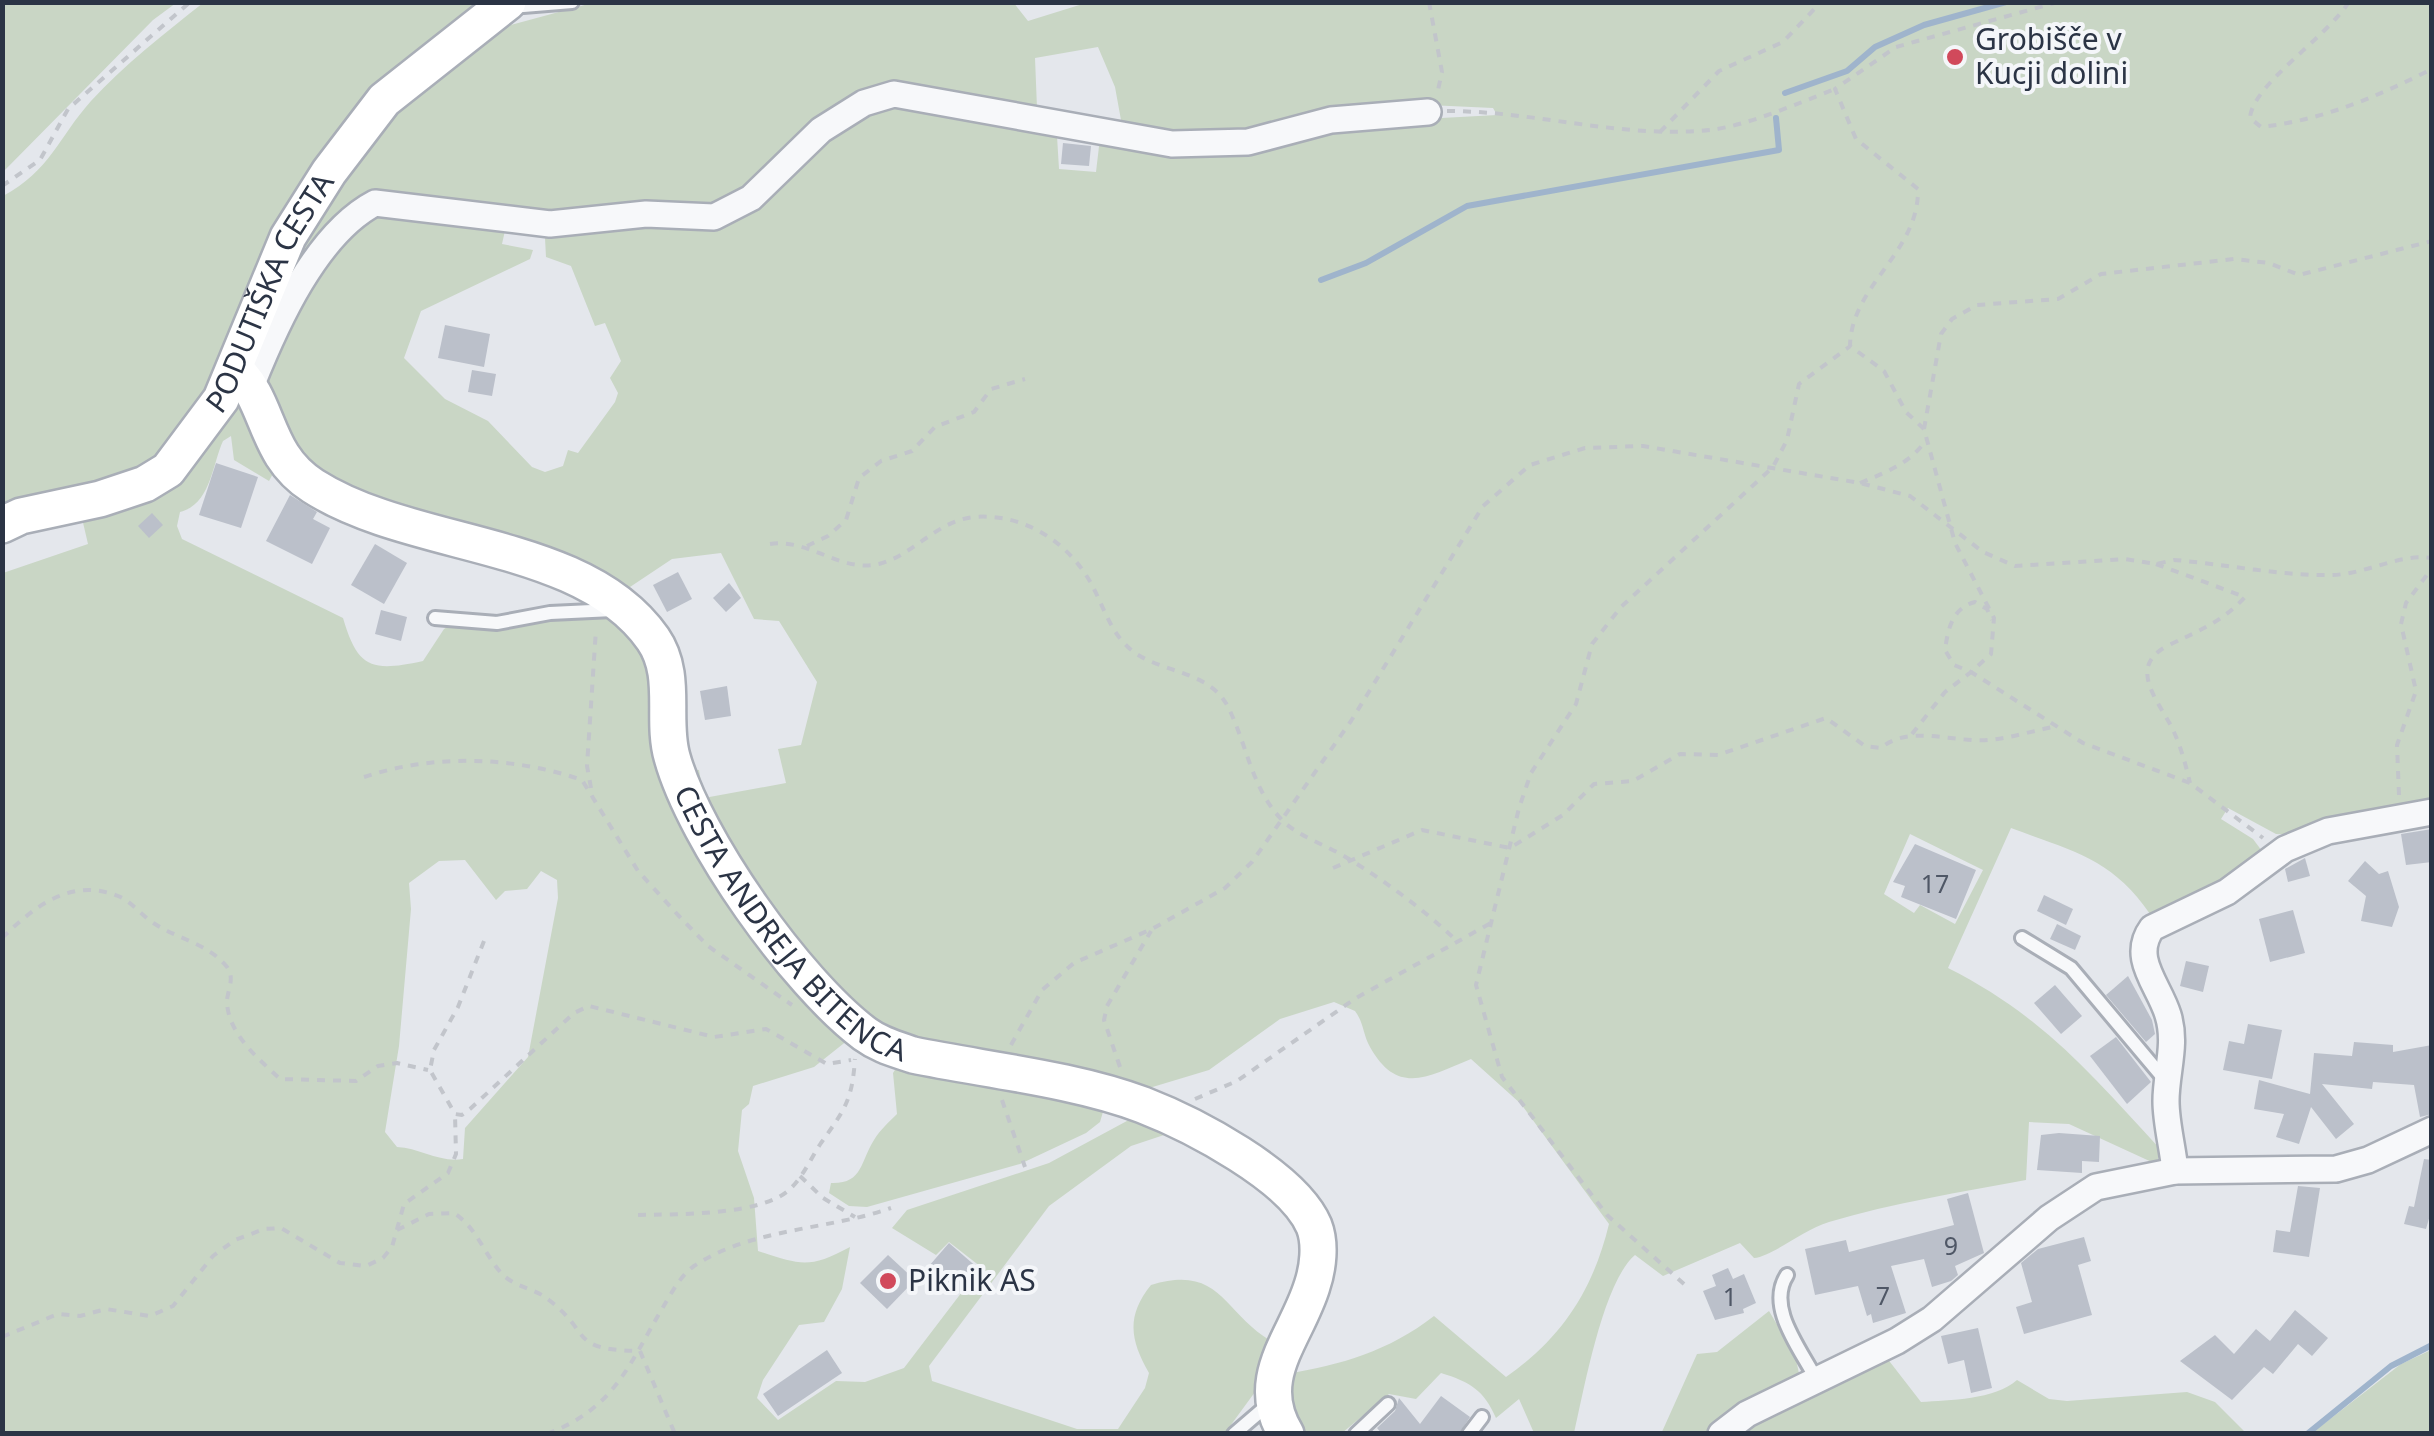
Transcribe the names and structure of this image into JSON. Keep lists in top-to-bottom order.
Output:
{
  "streets": {
    "street": ["PODUTIŠKA CESTA", "CESTA ANDREJA BITENCA"]
  },
  "crossings": [
    ["PODUTIŠKA CESTA", "CESTA ANDREJA BITENCA"]
  ],
  "places": ["Grobišče v Kucji dolini", "Piknik AS"],
  "house_numbers": [
    "17",
    "9",
    "7",
    "1"
  ]
}
